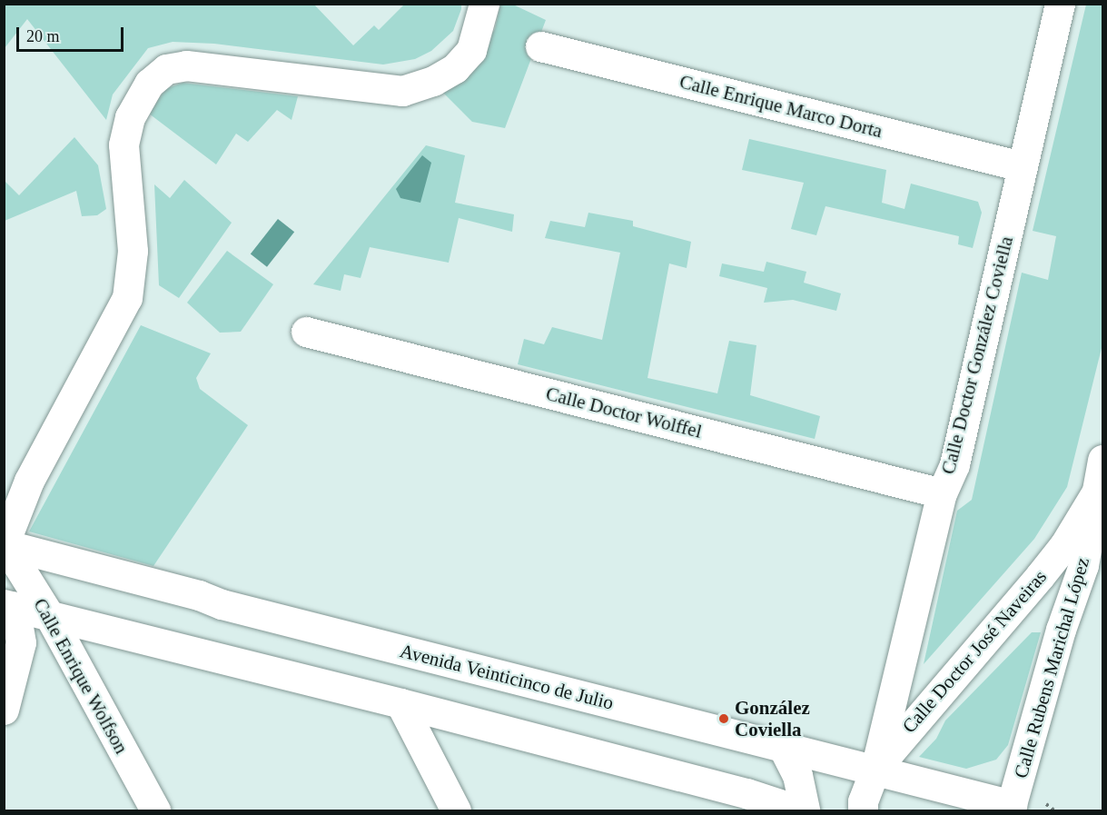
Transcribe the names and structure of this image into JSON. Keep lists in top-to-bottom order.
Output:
{
  "streets": {
    "street": [
      "Calle Enrique Marco Dorta",
      "Calle Doctor González Coviella",
      "Calle Doctor Wolffel",
      "Calle Doctor José Naveiras",
      "Calle Rubens Marichal López",
      "Calle Enrique Wolfson",
      "Avenida Veinticinco de Julio"
    ]
  },
  "crossings": [
    ["Calle Enrique Marco Dorta", "Calle Doctor González Coviella"],
    ["Calle Doctor González Coviella", "Calle Doctor Wolffel"],
    ["Calle Doctor González Coviella", "Calle Doctor José Naveiras"],
    ["Calle Doctor González Coviella", "Avenida Veinticinco de Julio"],
    ["Calle Doctor José Naveiras", "Calle Rubens Marichal López"],
    ["Calle Doctor José Naveiras", "Avenida Veinticinco de Julio"],
    ["Calle Rubens Marichal López", "Avenida Veinticinco de Julio"],
    ["Calle Enrique Wolfson", "Avenida Veinticinco de Julio"]
  ],
  "places": ["González Coviella"],
  "scale_bar": "20 m"
}
